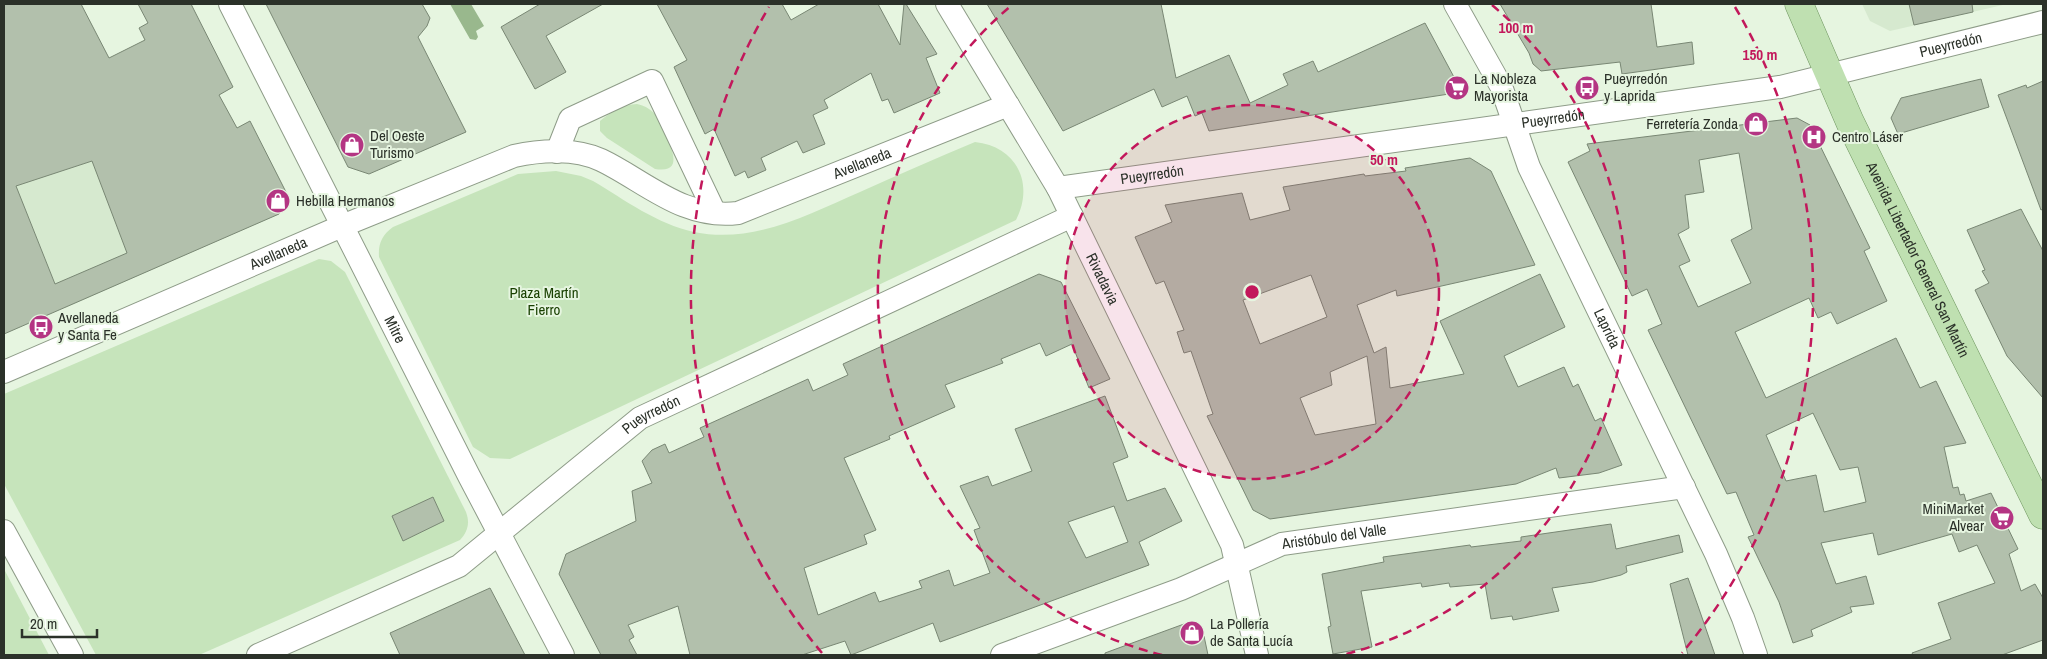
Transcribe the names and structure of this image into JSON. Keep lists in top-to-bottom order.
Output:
{
  "streets": {
    "main road": ["Avenida Libertador General San Martín"],
    "street": [
      "Pueyrredón",
      "Avellaneda",
      "Rivadavia",
      "Laprida",
      "Mitre",
      "Aristóbulo del Valle"
    ]
  },
  "crossings": [
    ["Pueyrredón", "Avenida Libertador General San Martín"],
    ["Pueyrredón", "Rivadavia"],
    ["Pueyrredón", "Laprida"],
    ["Pueyrredón", "Mitre"],
    ["Avellaneda", "Rivadavia"],
    ["Avellaneda", "Mitre"],
    ["Rivadavia", "Aristóbulo del Valle"],
    ["Laprida", "Aristóbulo del Valle"]
  ],
  "parks": ["Plaza Martín Fierro"],
  "places": {
    "supermarket": ["La Nobleza Mayorista", "MiniMarket Alvear"],
    "bus stop": ["Pueyrredón y Laprida", "Avellaneda y Santa Fe"],
    "shop": [
      "Ferretería Zonda",
      "Del Oeste Turismo",
      "Hebilla Hermanos",
      "La Pollería de Santa Lucía"
    ],
    "hospital": ["Centro Láser"]
  },
  "scale_bar": "20 m",
  "rings": ["100 m", "150 m", "50 m"]
}
